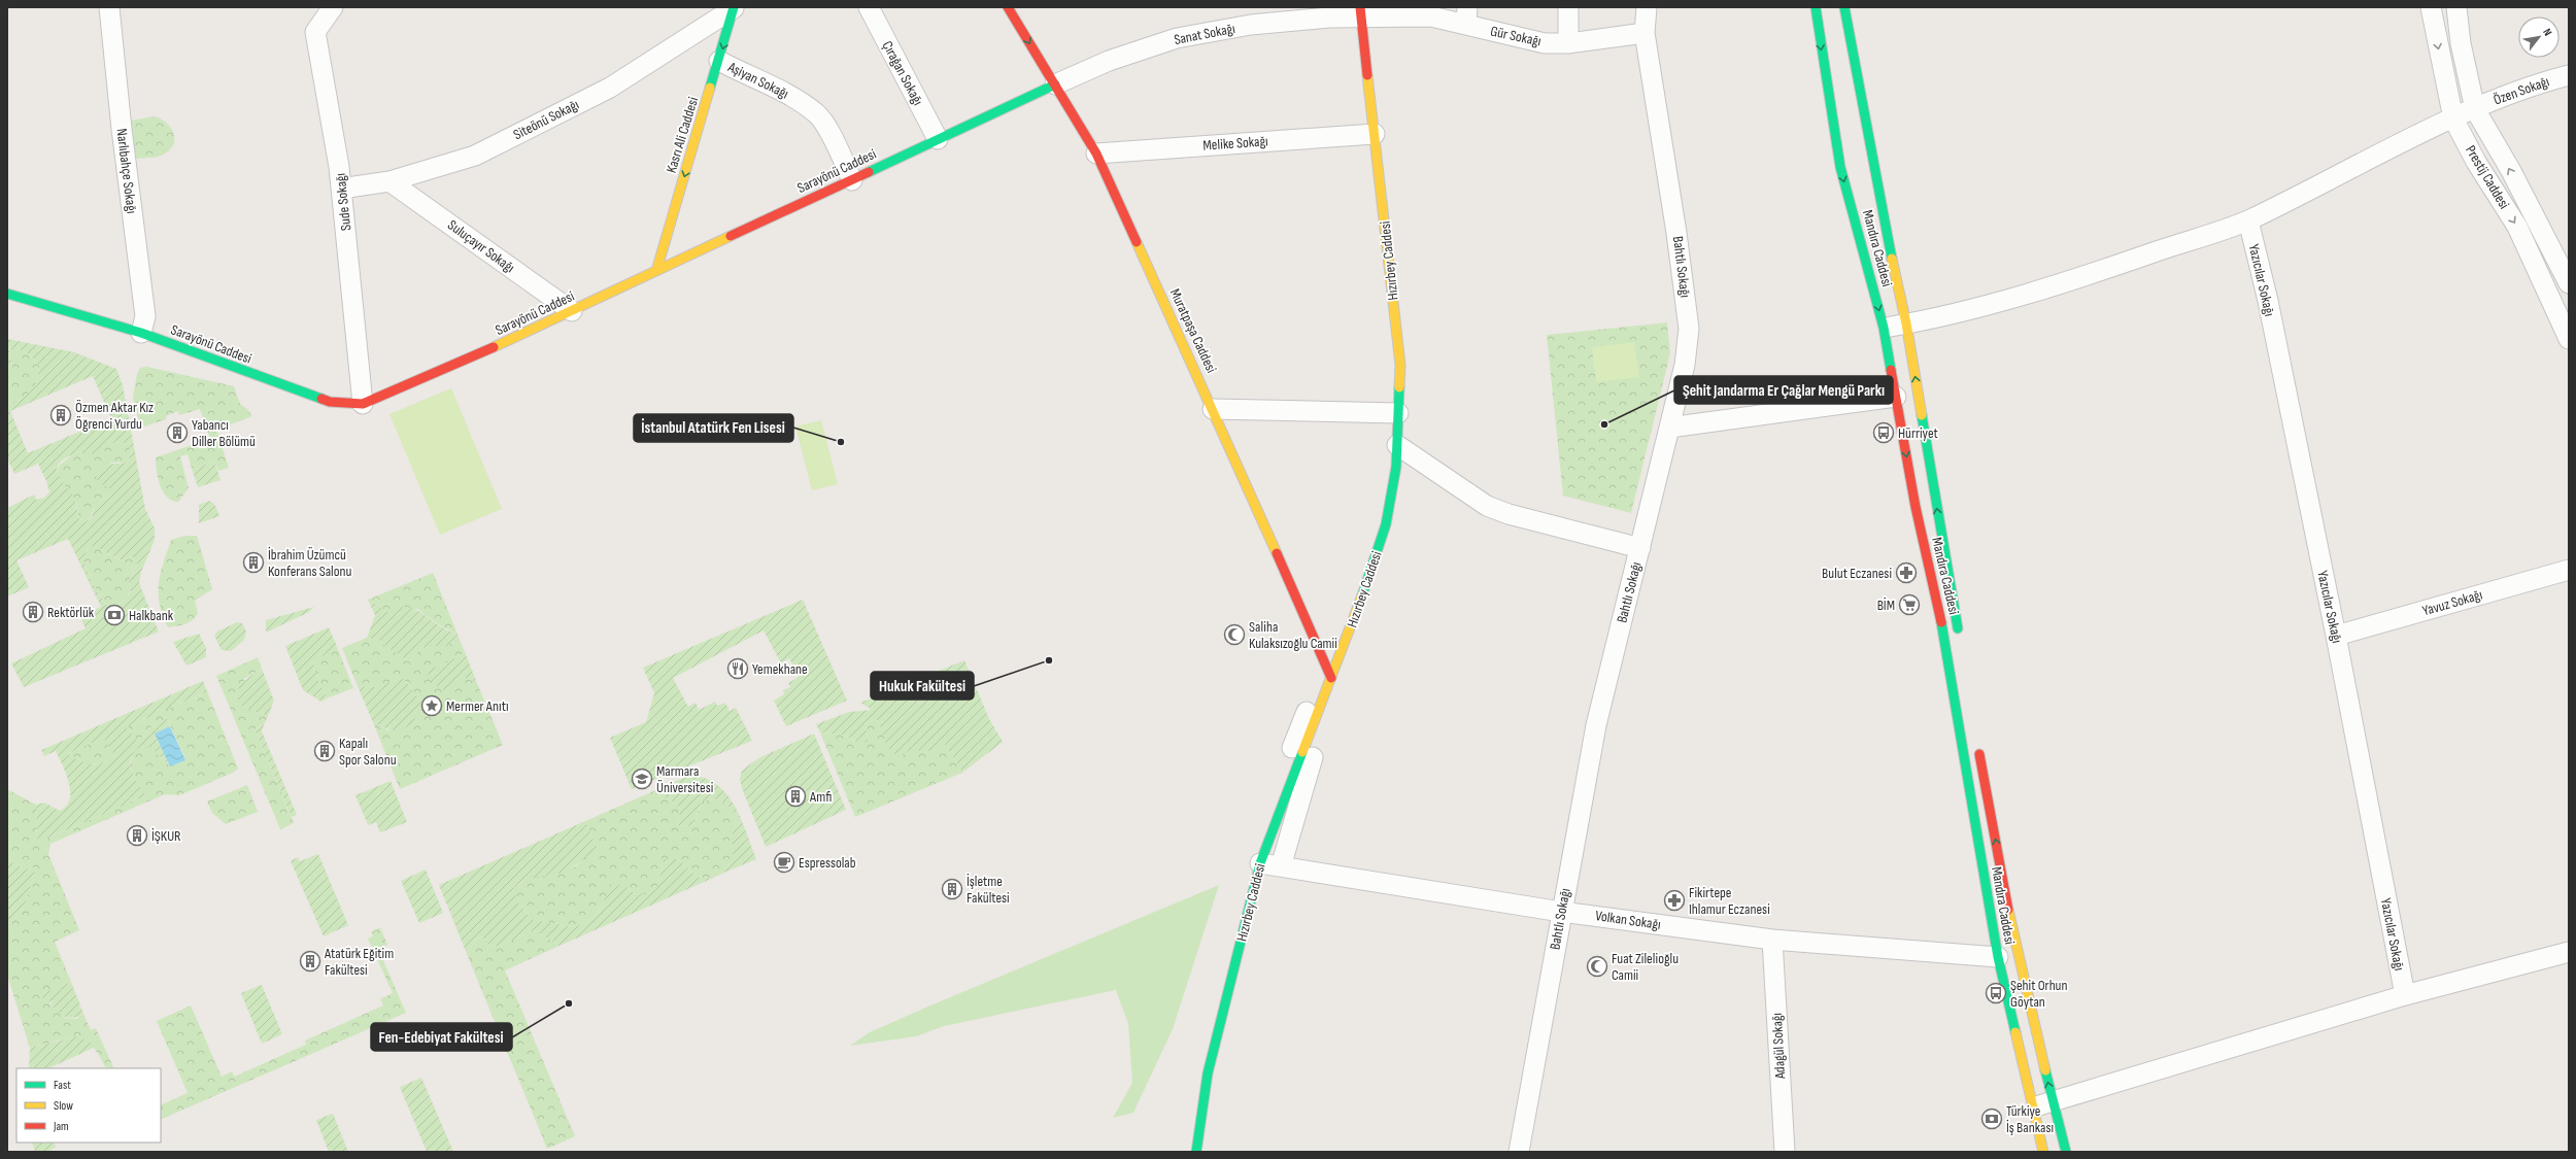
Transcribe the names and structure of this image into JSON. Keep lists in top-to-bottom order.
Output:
{
  "streets": {
    "street": [
      "Sanat Sokağı",
      "Gür Sokağı",
      "Çırağan Sokağı",
      "Aşiyan Sokağı",
      "Özen Sokağı",
      "Siteönü Sokağı",
      "Kasrı Ali Caddesi",
      "Melike Sokağı",
      "Narlıbahçe Sokağı",
      "Sarayönü Caddesi",
      "Prestij Caddesi",
      "Sude Sokağı",
      "Suluçayır Sokağı",
      "Mandıra Caddesi",
      "Hızırbey Caddesi",
      "Bahtlı Sokağı",
      "Yazıcılar Sokağı",
      "Muratpaşa Caddesi",
      "Yavuz Sokağı",
      "Volkan Sokağı",
      "Adagül Sokağı"
    ]
  },
  "crossings": [
    ["Sanat Sokağı", "Gür Sokağı"],
    ["Sanat Sokağı", "Sarayönü Caddesi"],
    ["Sanat Sokağı", "Hızırbey Caddesi"],
    ["Sanat Sokağı", "Muratpaşa Caddesi"],
    ["Gür Sokağı", "Hızırbey Caddesi"],
    ["Gür Sokağı", "Bahtlı Sokağı"],
    ["Çırağan Sokağı", "Sarayönü Caddesi"],
    ["Aşiyan Sokağı", "Kasrı Ali Caddesi"],
    ["Aşiyan Sokağı", "Sarayönü Caddesi"],
    ["Özen Sokağı", "Prestij Caddesi"],
    ["Özen Sokağı", "Mandıra Caddesi"],
    ["Özen Sokağı", "Yazıcılar Sokağı"],
    ["Siteönü Sokağı", "Kasrı Ali Caddesi"],
    ["Siteönü Sokağı", "Sude Sokağı"],
    ["Siteönü Sokağı", "Suluçayır Sokağı"],
    ["Kasrı Ali Caddesi", "Sarayönü Caddesi"],
    ["Melike Sokağı", "Hızırbey Caddesi"],
    ["Melike Sokağı", "Muratpaşa Caddesi"],
    ["Narlıbahçe Sokağı", "Sarayönü Caddesi"],
    ["Sarayönü Caddesi", "Sude Sokağı"],
    ["Sarayönü Caddesi", "Suluçayır Sokağı"],
    ["Sarayönü Caddesi", "Muratpaşa Caddesi"],
    ["Mandıra Caddesi", "Volkan Sokağı"],
    ["Hızırbey Caddesi", "Muratpaşa Caddesi"],
    ["Hızırbey Caddesi", "Volkan Sokağı"],
    ["Bahtlı Sokağı", "Volkan Sokağı"],
    ["Yazıcılar Sokağı", "Yavuz Sokağı"],
    ["Volkan Sokağı", "Adagül Sokağı"]
  ],
  "one_way": ["Kasrı Ali Caddesi"],
  "places": {
    "building": [
      "Özmen Aktar Kız Öğrenci Yurdu",
      "Yabancı Diller Bölümü",
      "İbrahim Üzümcü Konferans Salonu",
      "Rektörlük",
      "Kapalı Spor Salonu",
      "Amfi",
      "İŞKUR",
      "İşletme Fakültesi",
      "Atatürk Eğitim Fakültesi"
    ],
    "other": [
      "Şehit Jandarma Er Çağlar Mengü Parkı",
      "İstanbul Atatürk Fen Lisesi",
      "Hukuk Fakültesi",
      "Fen-Edebiyat Fakültesi"
    ],
    "bus stop": ["Hürriyet", "Şehit Orhun Göytan"],
    "pharmacy": ["Bulut Eczanesi", "Fikirtepe Ihlamur Eczanesi"],
    "supermarket": ["BİM"],
    "bank": ["Halkbank", "Türkiye İş Bankası"],
    "mosque": ["Saliha Kulaksızoğlu Camii", "Fuat Zilelioğlu Camii"],
    "restaurant": ["Yemekhane"],
    "place": ["Mermer Anıtı"],
    "school or university": ["Marmara Üniversitesi"],
    "cafe": ["Espressolab"]
  },
  "legend": ["Fast", "Slow", "Jam"],
  "north": "top right"
}
